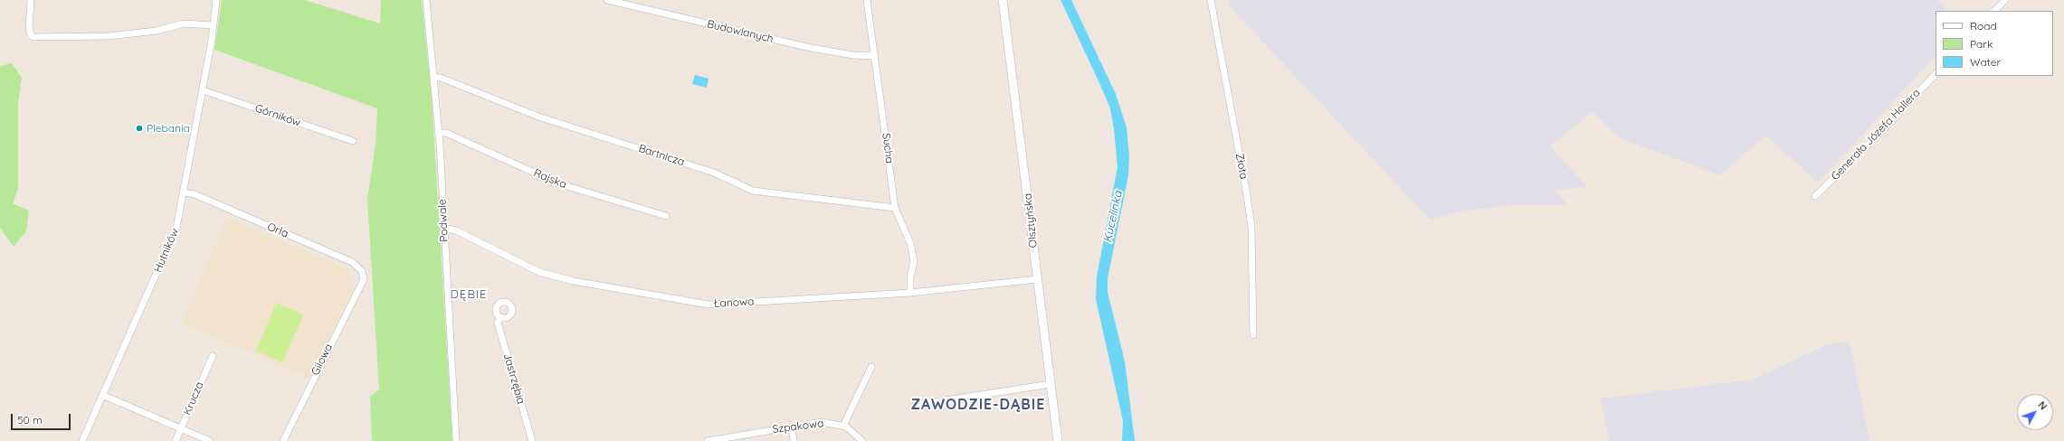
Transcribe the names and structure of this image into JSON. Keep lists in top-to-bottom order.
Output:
{
  "streets": {
    "street": [
      "Budowlanych",
      "Górników",
      "Generała Józefa Hallera",
      "Sucha",
      "Bartnicza",
      "Złota",
      "Rajska",
      "Podwale",
      "Olsztyńska",
      "Orla",
      "Hutników",
      "Łanowa",
      "Gilowa",
      "Jastrzębia",
      "Krucza",
      "Szpakowa"
    ]
  },
  "crossings": [
    ["Budowlanych", "Sucha"],
    ["Górników", "Hutników"],
    ["Sucha", "Bartnicza"],
    ["Sucha", "Łanowa"],
    ["Bartnicza", "Podwale"],
    ["Rajska", "Podwale"],
    ["Podwale", "Łanowa"],
    ["Olsztyńska", "Łanowa"],
    ["Orla", "Hutników"],
    ["Orla", "Gilowa"]
  ],
  "districts": ["DĘBIE", "ZAWODZIE-DĄBIE"],
  "water": ["Kucelinka"],
  "places": ["Plebania"],
  "legend": ["Road", "Park", "Water"],
  "scale_bar": "50 m",
  "north": "top right"
}
